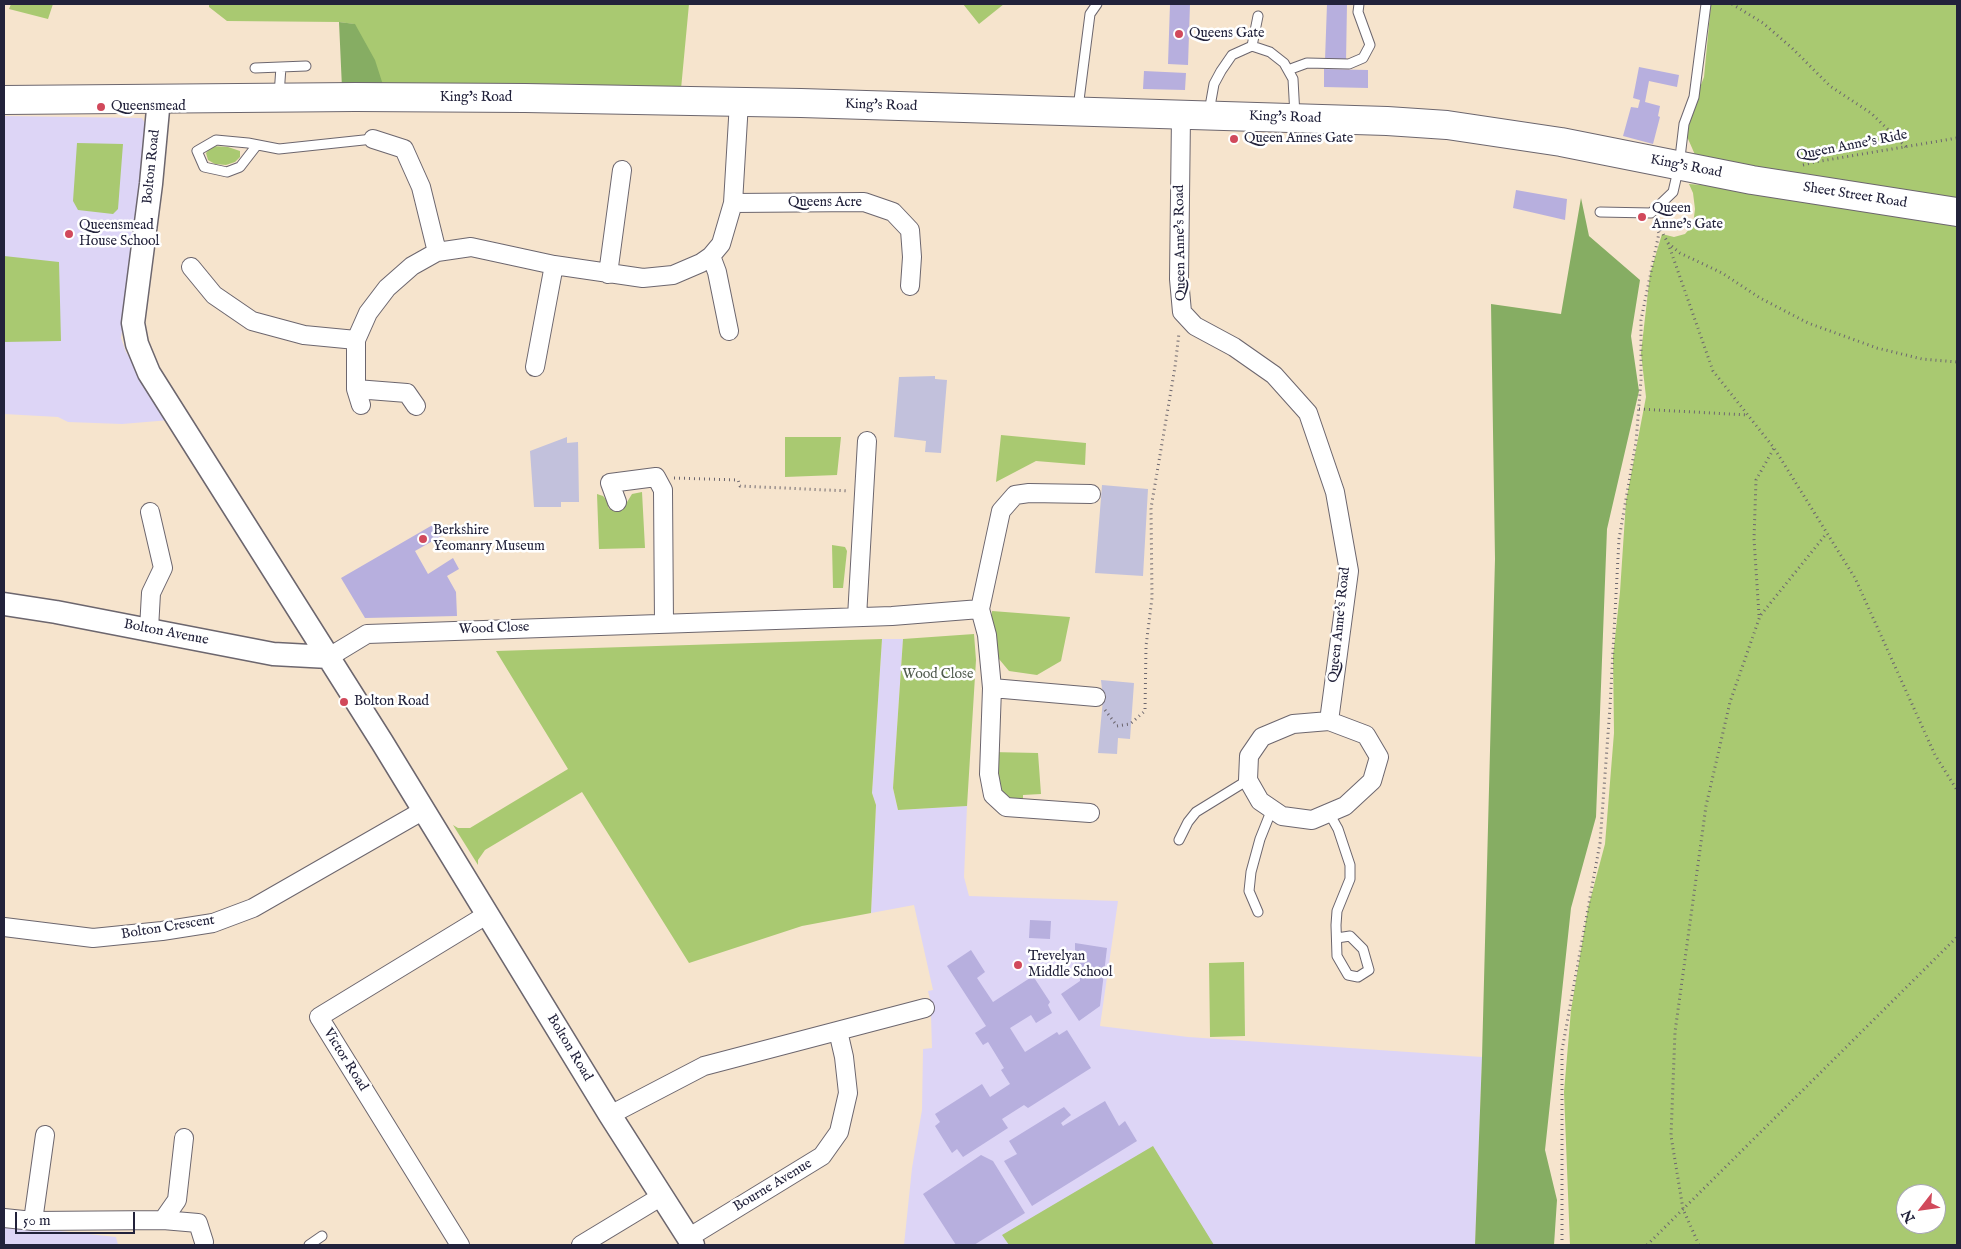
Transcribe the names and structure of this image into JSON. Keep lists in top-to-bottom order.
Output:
{
  "streets": {
    "main road": ["King's Road", "Sheet Street Road"],
    "street": [
      "Bolton Road",
      "Queens Acre",
      "Queen Anne's Road",
      "Wood Close",
      "Bolton Avenue",
      "Bolton Crescent",
      "Victor Road",
      "Bourne Avenue"
    ],
    "path": ["Queen Anne's Ride"]
  },
  "crossings": [
    ["King's Road", "Bolton Road"],
    ["King's Road", "Sheet Street Road"],
    ["King's Road", "Queen Anne's Road"],
    ["Bolton Road", "Wood Close"],
    ["Bolton Road", "Bolton Avenue"],
    ["Bolton Road", "Bolton Crescent"],
    ["Bolton Road", "Victor Road"],
    ["Bolton Road", "Bourne Avenue"],
    ["Wood Close", "Bolton Avenue"]
  ],
  "parks": ["Wood Close"],
  "places": [
    "Queens Gate",
    "Queensmead",
    "Queen Annes Gate",
    "Queen Anne's Gate",
    "Queensmead House School",
    "Berkshire Yeomanry Museum",
    "Bolton Road",
    "Trevelyan Middle School"
  ],
  "scale_bar": "50 m",
  "north": "bottom left"
}
